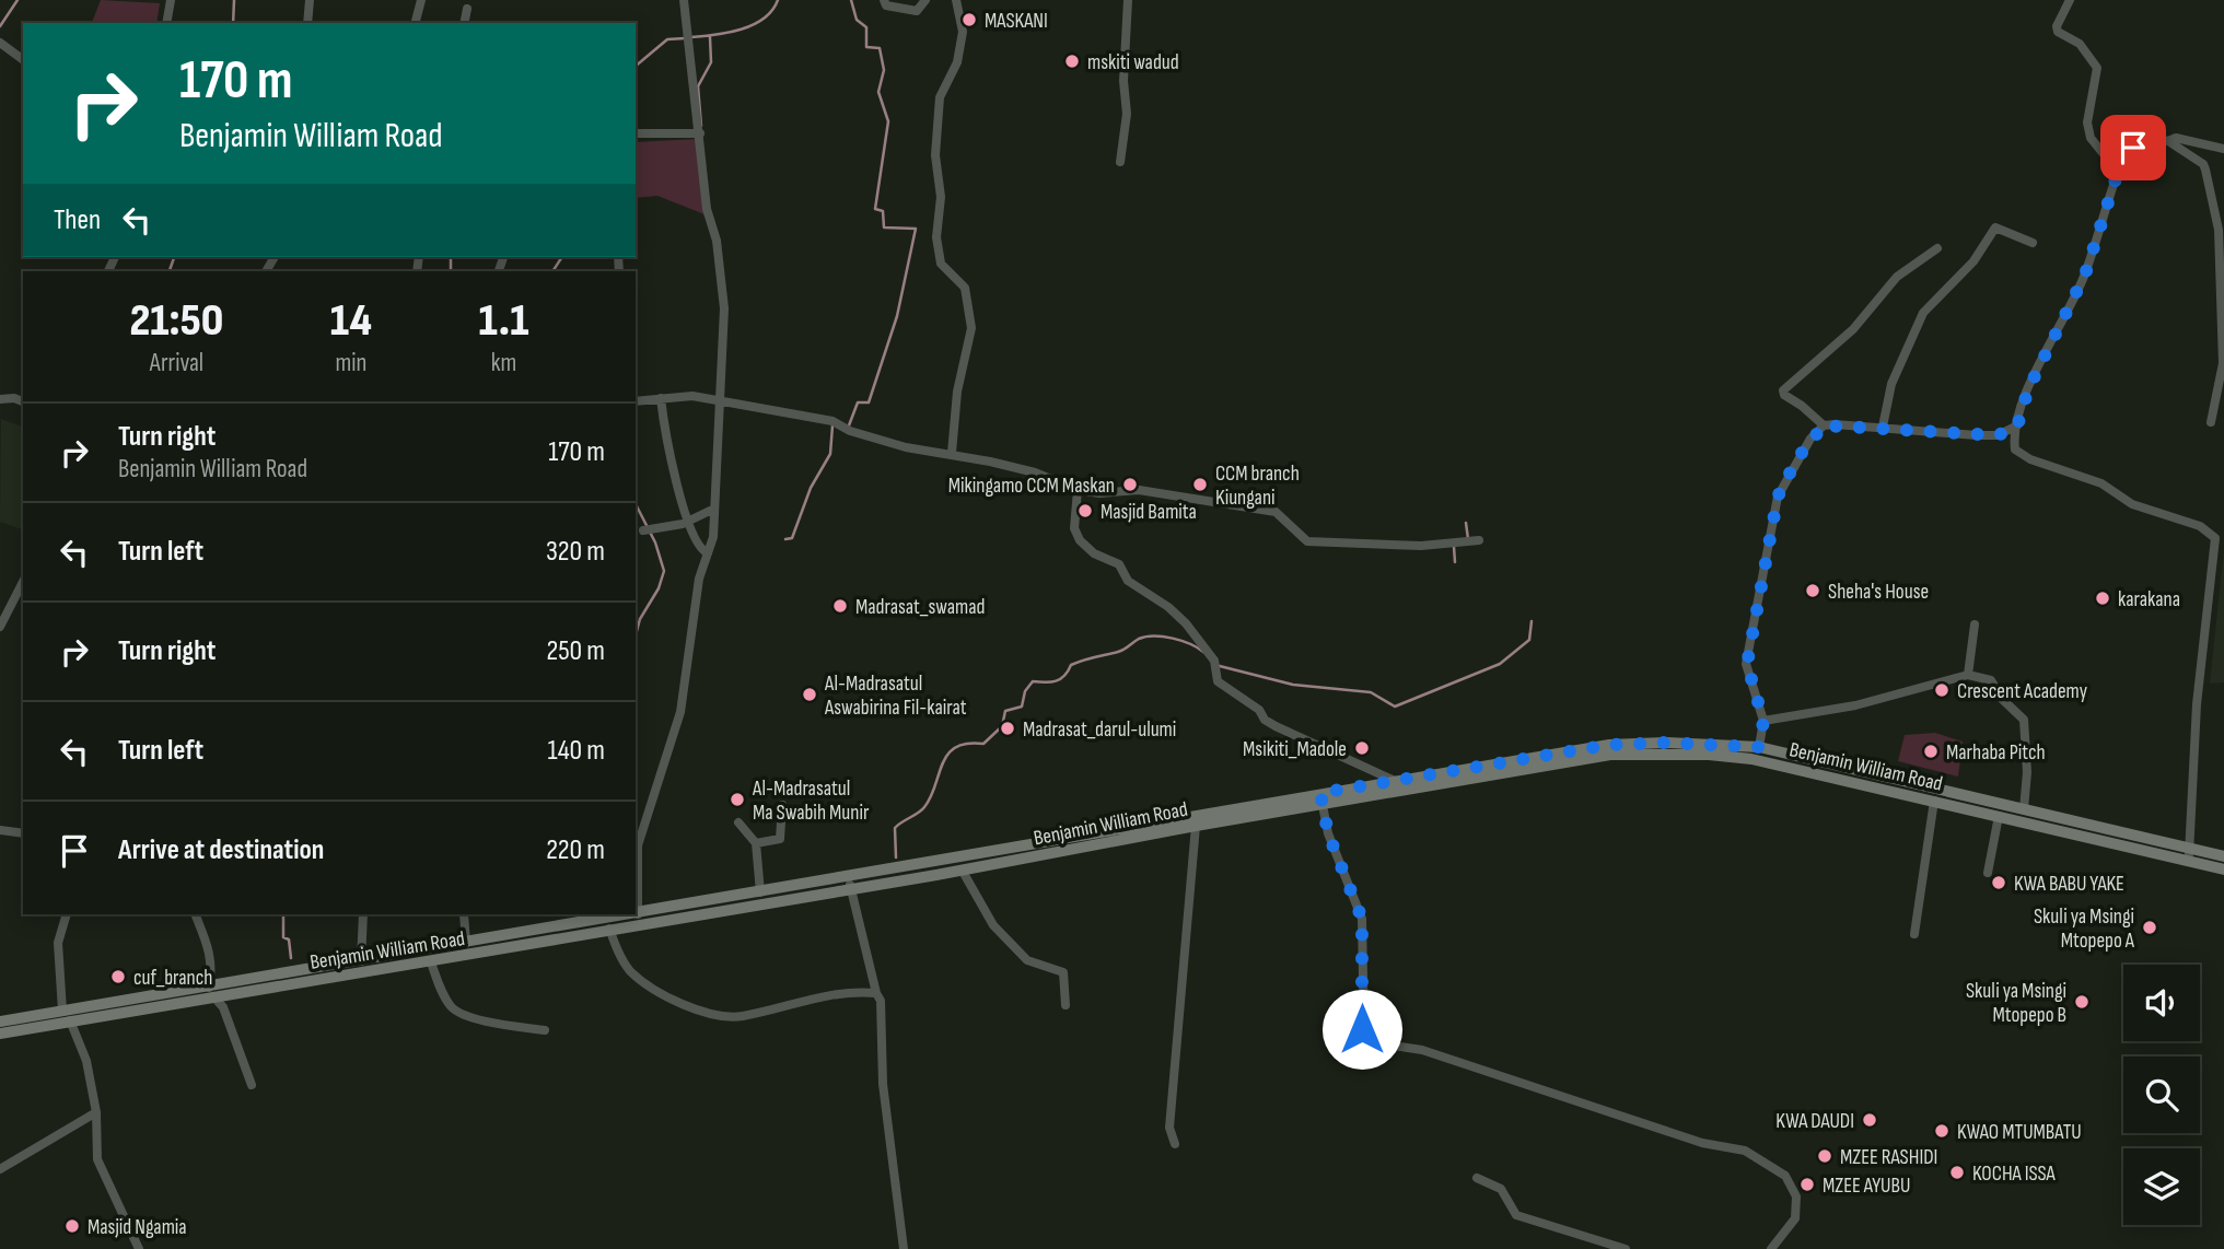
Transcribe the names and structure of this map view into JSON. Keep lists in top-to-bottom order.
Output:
{
  "streets": {
    "main road": ["Benjamin William Road"]
  },
  "places": [
    "MASKANI",
    "mskiti wadud",
    "Mikingamo CCM Maskan",
    "CCM branch Kiungani",
    "Masjid Bamita",
    "Sheha's House",
    "karakana",
    "Madrasat_swamad",
    "Crescent Academy",
    "Al-Madrasatul Aswabirina Fil-kairat",
    "Madrasat_darul-ulumi",
    "Msikiti_Madole",
    "Marhaba Pitch",
    "Al-Madrasatul Ma Swabih Munir",
    "KWA BABU YAKE",
    "Skuli ya Msingi Mtopepo A",
    "cuf_branch",
    "Skuli ya Msingi Mtopepo B",
    "KWA DAUDI",
    "KWAO MTUMBATU",
    "MZEE RASHIDI",
    "KOCHA ISSA",
    "MZEE AYUBU",
    "Masjid Ngamia"
  ],
  "page": {
    "turn": ["170 m", "Benjamin William Road"],
    "then": "Then",
    "eta": [
      "21:50",
      "Arrival",
      "14",
      "min",
      "1.1",
      "km"
    ],
    "list": [
      {
        "name": "Turn right",
        "note": "Benjamin William Road",
        "value": "170 m"
      },
      {
        "name": "Turn left",
        "value": "320 m"
      },
      {
        "name": "Turn right",
        "value": "250 m"
      },
      {
        "name": "Turn left",
        "value": "140 m"
      },
      {
        "name": "Arrive at destination",
        "value": "220 m"
      }
    ]
  }
}
